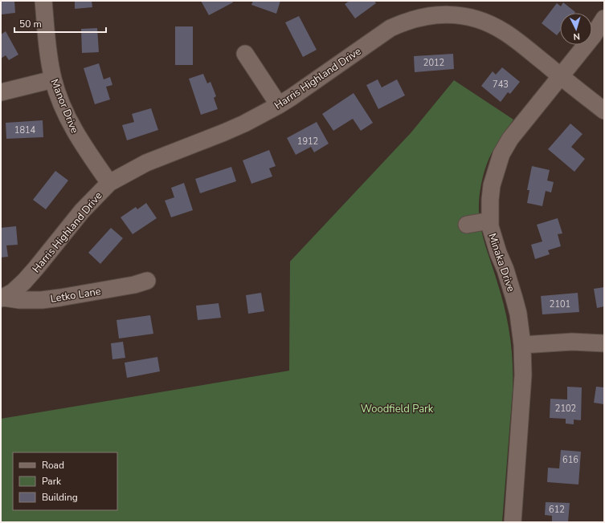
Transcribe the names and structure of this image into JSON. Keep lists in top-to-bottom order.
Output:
{
  "streets": {
    "street": [
      "Harris Highland Drive",
      "Manor Drive",
      "Minaka Drive",
      "Letko Lane"
    ]
  },
  "crossings": [
    ["Harris Highland Drive", "Manor Drive"],
    ["Harris Highland Drive", "Minaka Drive"],
    ["Harris Highland Drive", "Letko Lane"]
  ],
  "parks": ["Woodfield Park"],
  "house_numbers": [
    "2012",
    "743",
    "1814",
    "1912",
    "2101",
    "2102",
    "616",
    "612"
  ],
  "legend": ["Road", "Park", "Building"],
  "scale_bar": "50 m",
  "north": "bottom"
}
